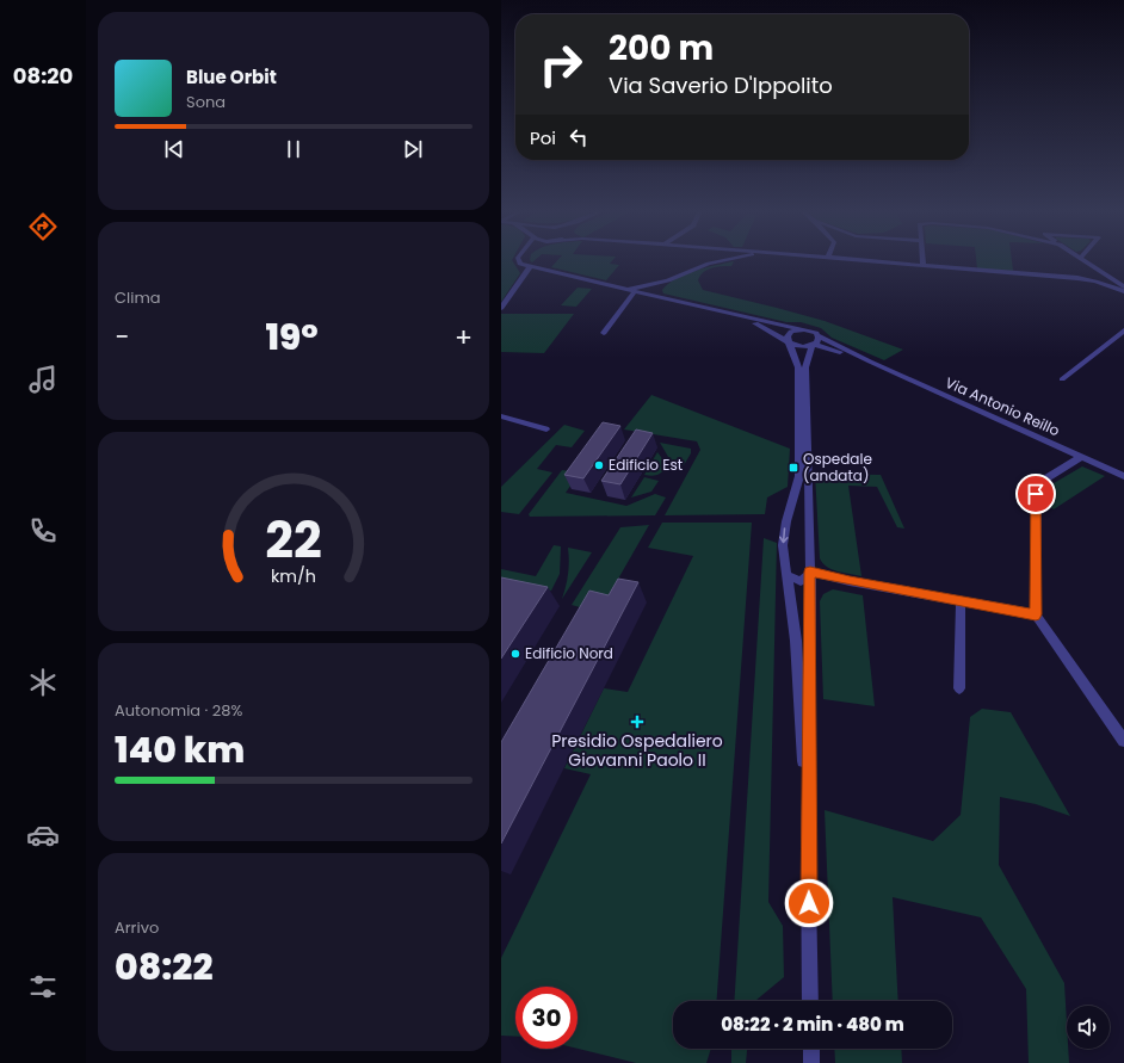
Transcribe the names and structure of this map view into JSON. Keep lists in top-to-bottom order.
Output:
{
  "streets": {
    "street": ["Via Antonio Reillo"]
  },
  "places": {
    "other": ["Edificio Est", "Edificio Nord"],
    "transit": ["Ospedale (andata)"],
    "health": ["Presidio Ospedaliero Giovanni Paolo II"]
  },
  "page": {
    "tabs": "08:20",
    "turn": ["200 m", "Via Saverio D'Ippolito"],
    "song": ["Blue Orbit", "Sona"],
    "then": "Poi",
    "tile": [
      "Clima",
      ["Autonomia · 28%", "140 km"],
      ["Arrivo", "08:22"]
    ],
    "heat": ["−", "19°", "+"],
    "limit": "30",
    "trip": "08:22 · 2 min · 480 m",
    "gauge": ["22", "km/h"]
  }
}
